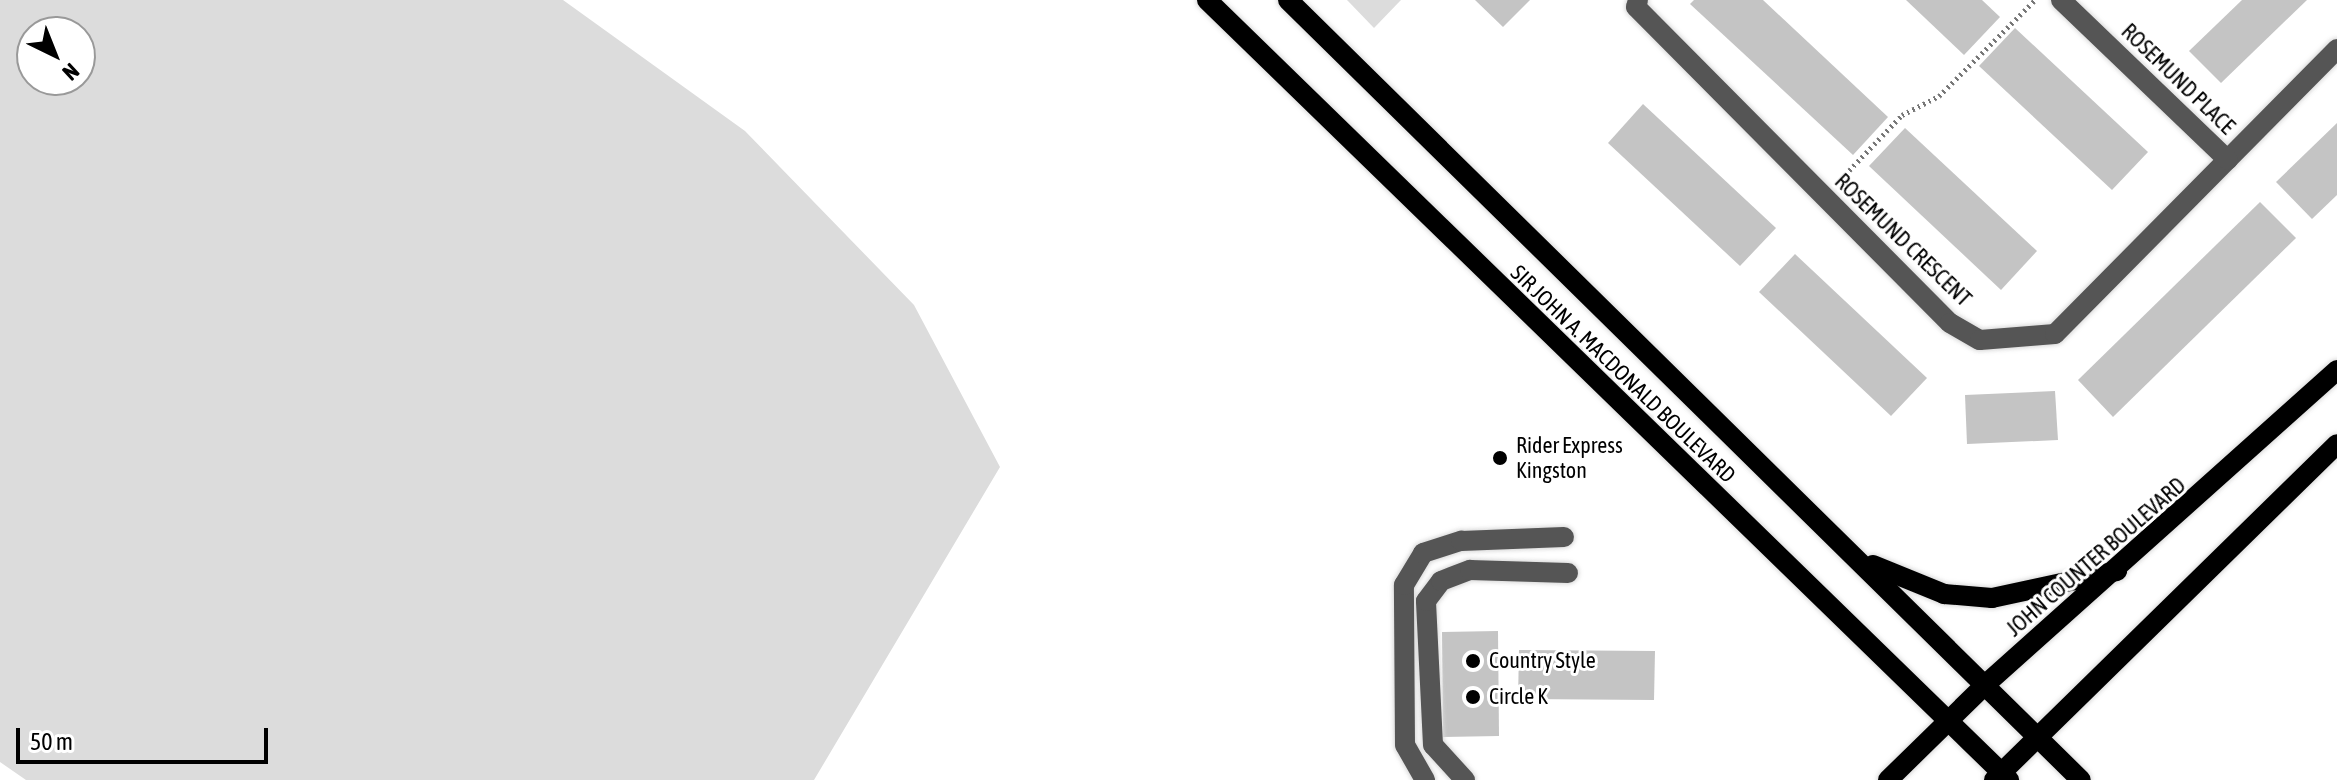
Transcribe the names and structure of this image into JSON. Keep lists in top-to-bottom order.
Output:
{
  "streets": {
    "main road": ["SIR JOHN A. MACDONALD BOULEVARD", "JOHN COUNTER BOULEVARD"],
    "street": ["ROSEMUND PLACE", "ROSEMUND CRESCENT"]
  },
  "crossings": [
    ["ROSEMUND PLACE", "ROSEMUND CRESCENT"],
    ["SIR JOHN A. MACDONALD BOULEVARD", "JOHN COUNTER BOULEVARD"]
  ],
  "places": ["Rider Express Kingston", "Country Style", "Circle K"],
  "scale_bar": "50 m",
  "north": "bottom right"
}
